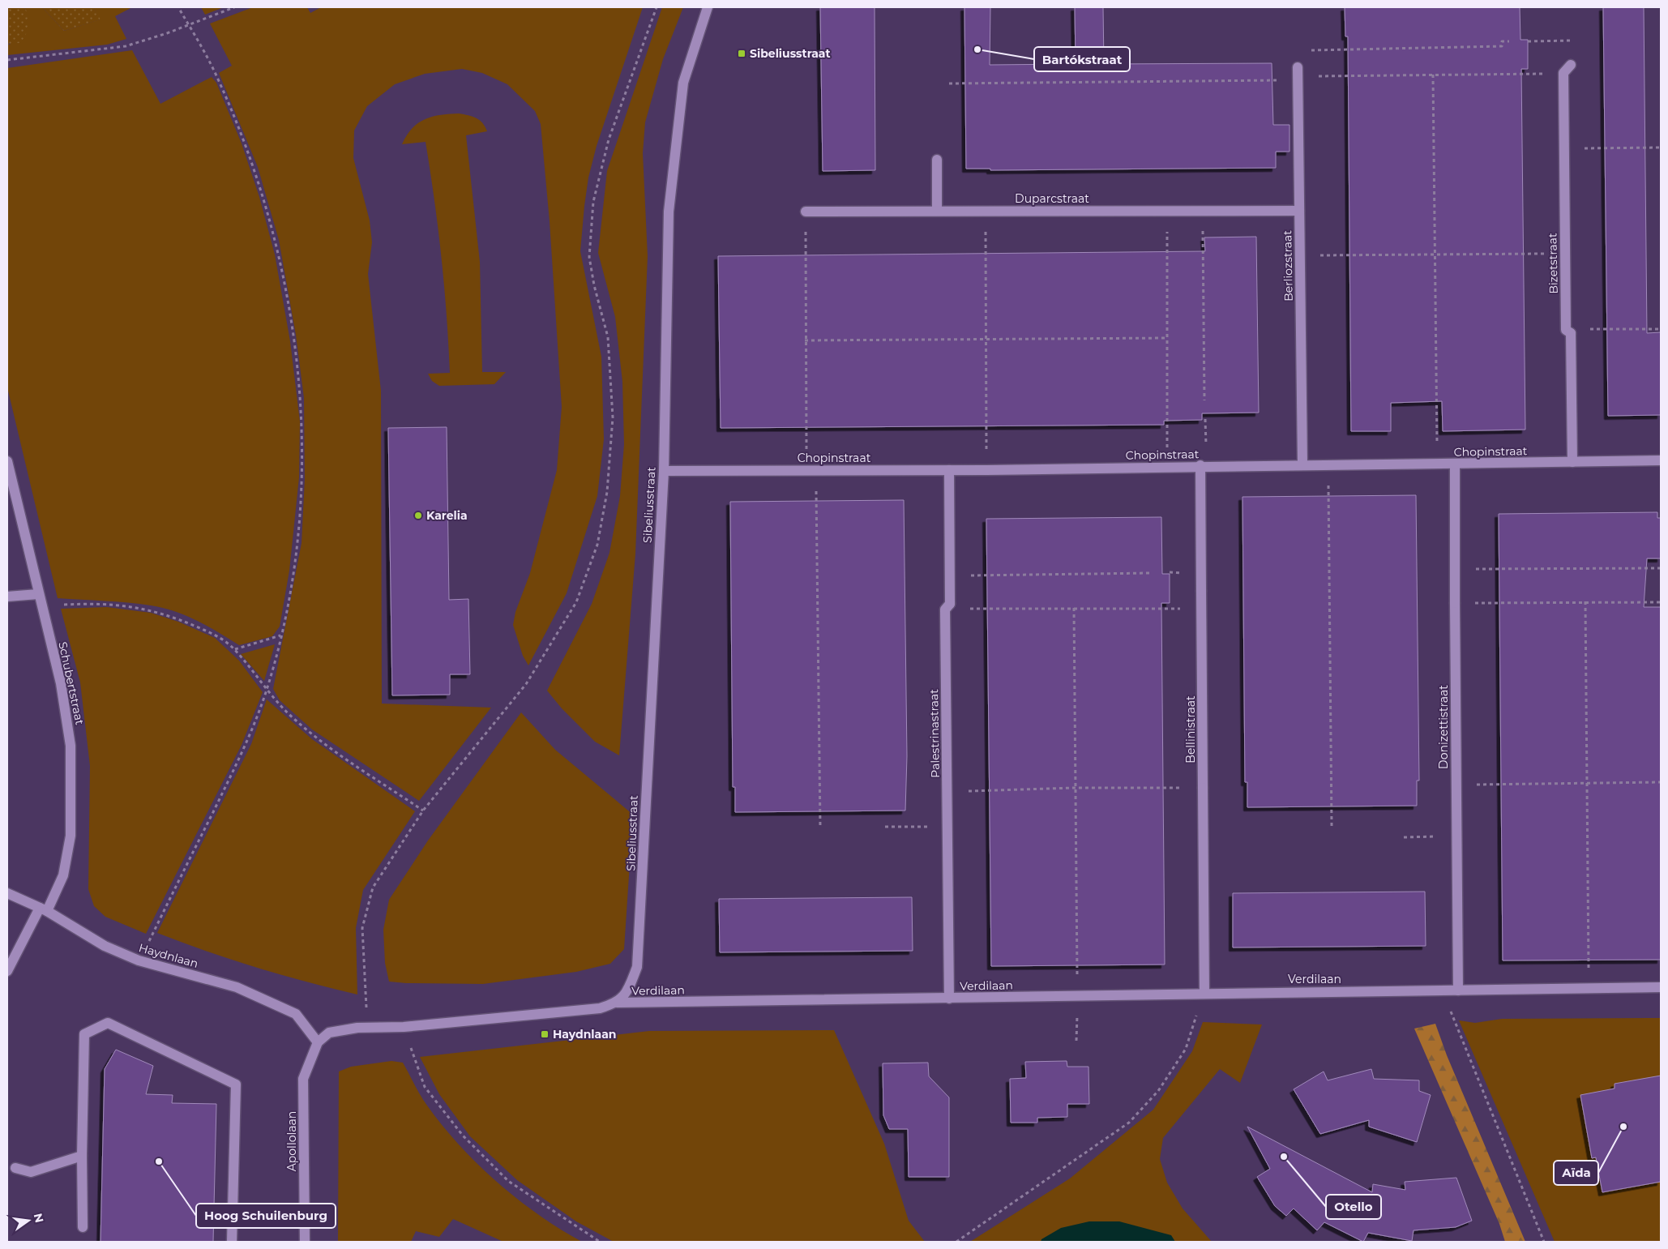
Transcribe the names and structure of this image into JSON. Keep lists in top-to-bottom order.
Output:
{
  "streets": {
    "street": [
      "Duparcstraat",
      "Bizetstraat",
      "Berliozstraat",
      "Chopinstraat",
      "Sibeliusstraat",
      "Schubertstraat",
      "Donizettistraat",
      "Bellinistraat",
      "Palestrinastraat",
      "Haydnlaan",
      "Verdilaan",
      "Apollolaan"
    ]
  },
  "crossings": [
    ["Duparcstraat", "Berliozstraat"],
    ["Bizetstraat", "Chopinstraat"],
    ["Berliozstraat", "Chopinstraat"],
    ["Chopinstraat", "Sibeliusstraat"],
    ["Chopinstraat", "Donizettistraat"],
    ["Chopinstraat", "Bellinistraat"],
    ["Chopinstraat", "Palestrinastraat"],
    ["Sibeliusstraat", "Verdilaan"],
    ["Schubertstraat", "Haydnlaan"],
    ["Donizettistraat", "Verdilaan"],
    ["Bellinistraat", "Verdilaan"],
    ["Palestrinastraat", "Verdilaan"],
    ["Haydnlaan", "Verdilaan"],
    ["Haydnlaan", "Apollolaan"],
    ["Verdilaan", "Apollolaan"]
  ],
  "places": {
    "other": [
      "Bartókstraat",
      "Karelia",
      "Aïda",
      "Otello",
      "Hoog Schuilenburg"
    ],
    "transit": ["Sibeliusstraat", "Haydnlaan"]
  },
  "north": "right"
}
